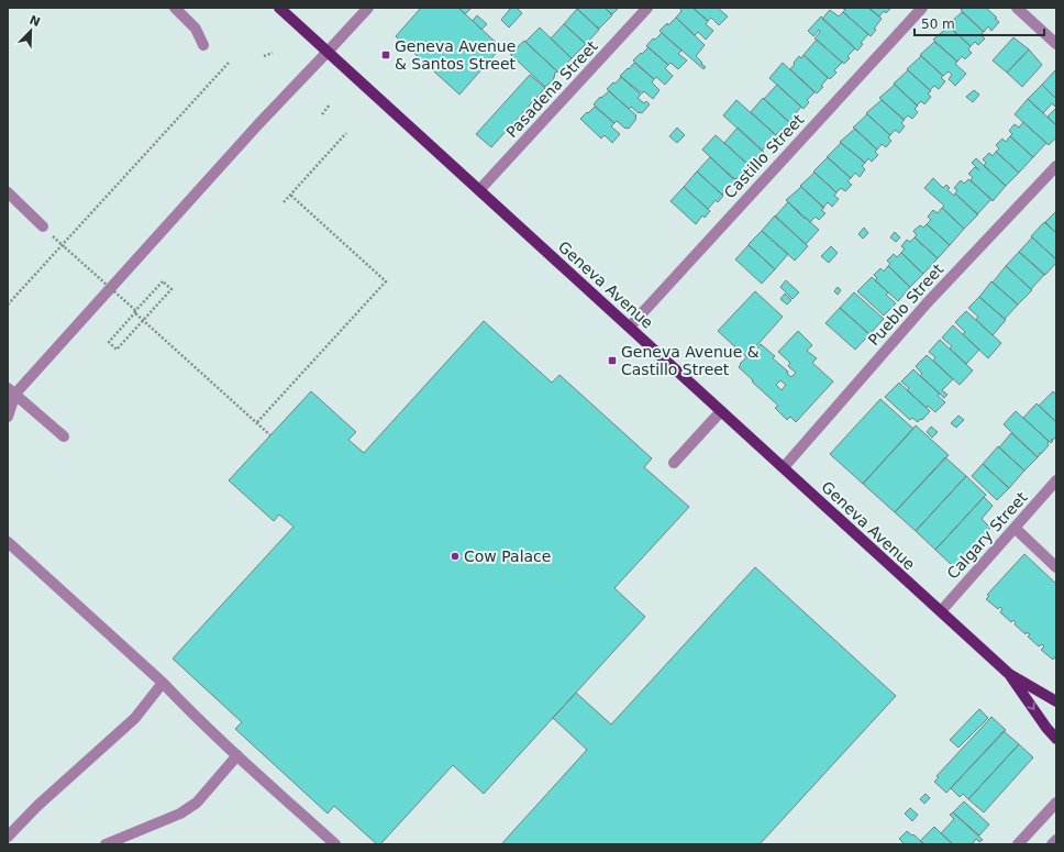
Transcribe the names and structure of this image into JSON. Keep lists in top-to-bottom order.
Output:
{
  "streets": {
    "main road": ["Geneva Avenue"],
    "street": [
      "Pasadena Street",
      "Castillo Street",
      "Pueblo Street",
      "Calgary Street"
    ]
  },
  "crossings": [
    ["Pasadena Street", "Geneva Avenue"],
    ["Castillo Street", "Geneva Avenue"],
    ["Geneva Avenue", "Pueblo Street"],
    ["Geneva Avenue", "Calgary Street"]
  ],
  "places": {
    "transit": ["Geneva Avenue & Santos Street", "Geneva Avenue & Castillo Street"],
    "other": ["Cow Palace"]
  },
  "scale_bar": "50 m",
  "north": "top right"
}
